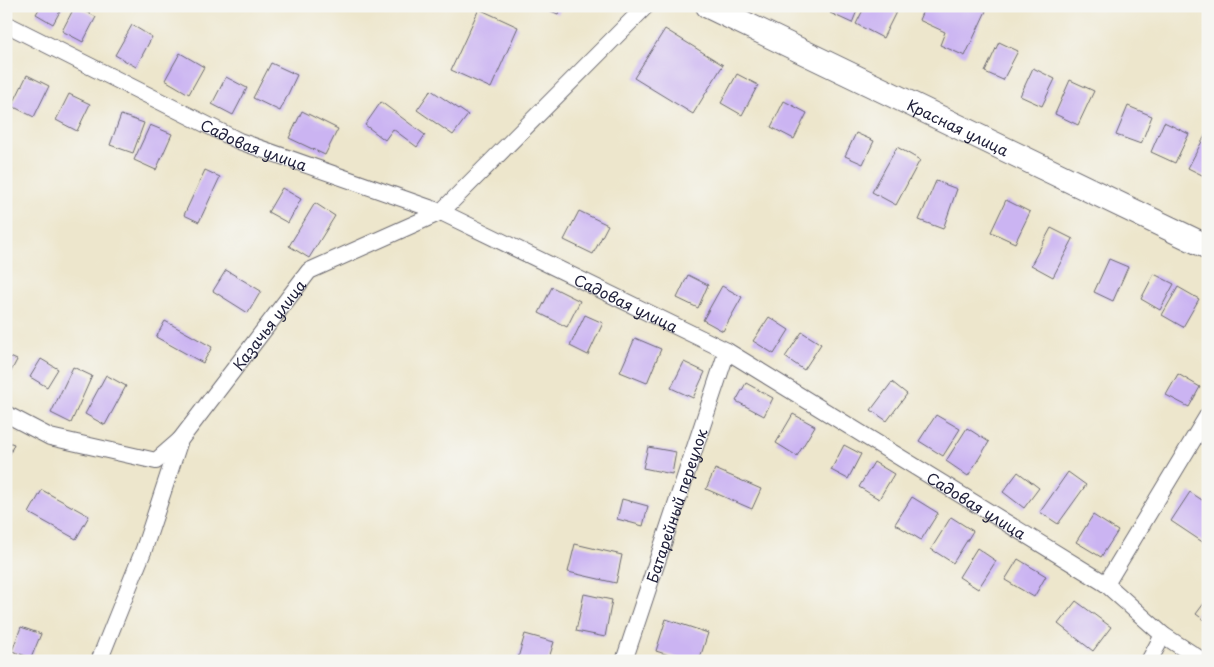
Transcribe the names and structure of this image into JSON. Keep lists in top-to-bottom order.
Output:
{
  "streets": {
    "street": [
      "Красная улица",
      "Садовая улица",
      "Казачья улица",
      "Батарейный переулок"
    ]
  },
  "crossings": [
    ["Садовая улица", "Казачья улица"],
    ["Садовая улица", "Батарейный переулок"]
  ]
}
